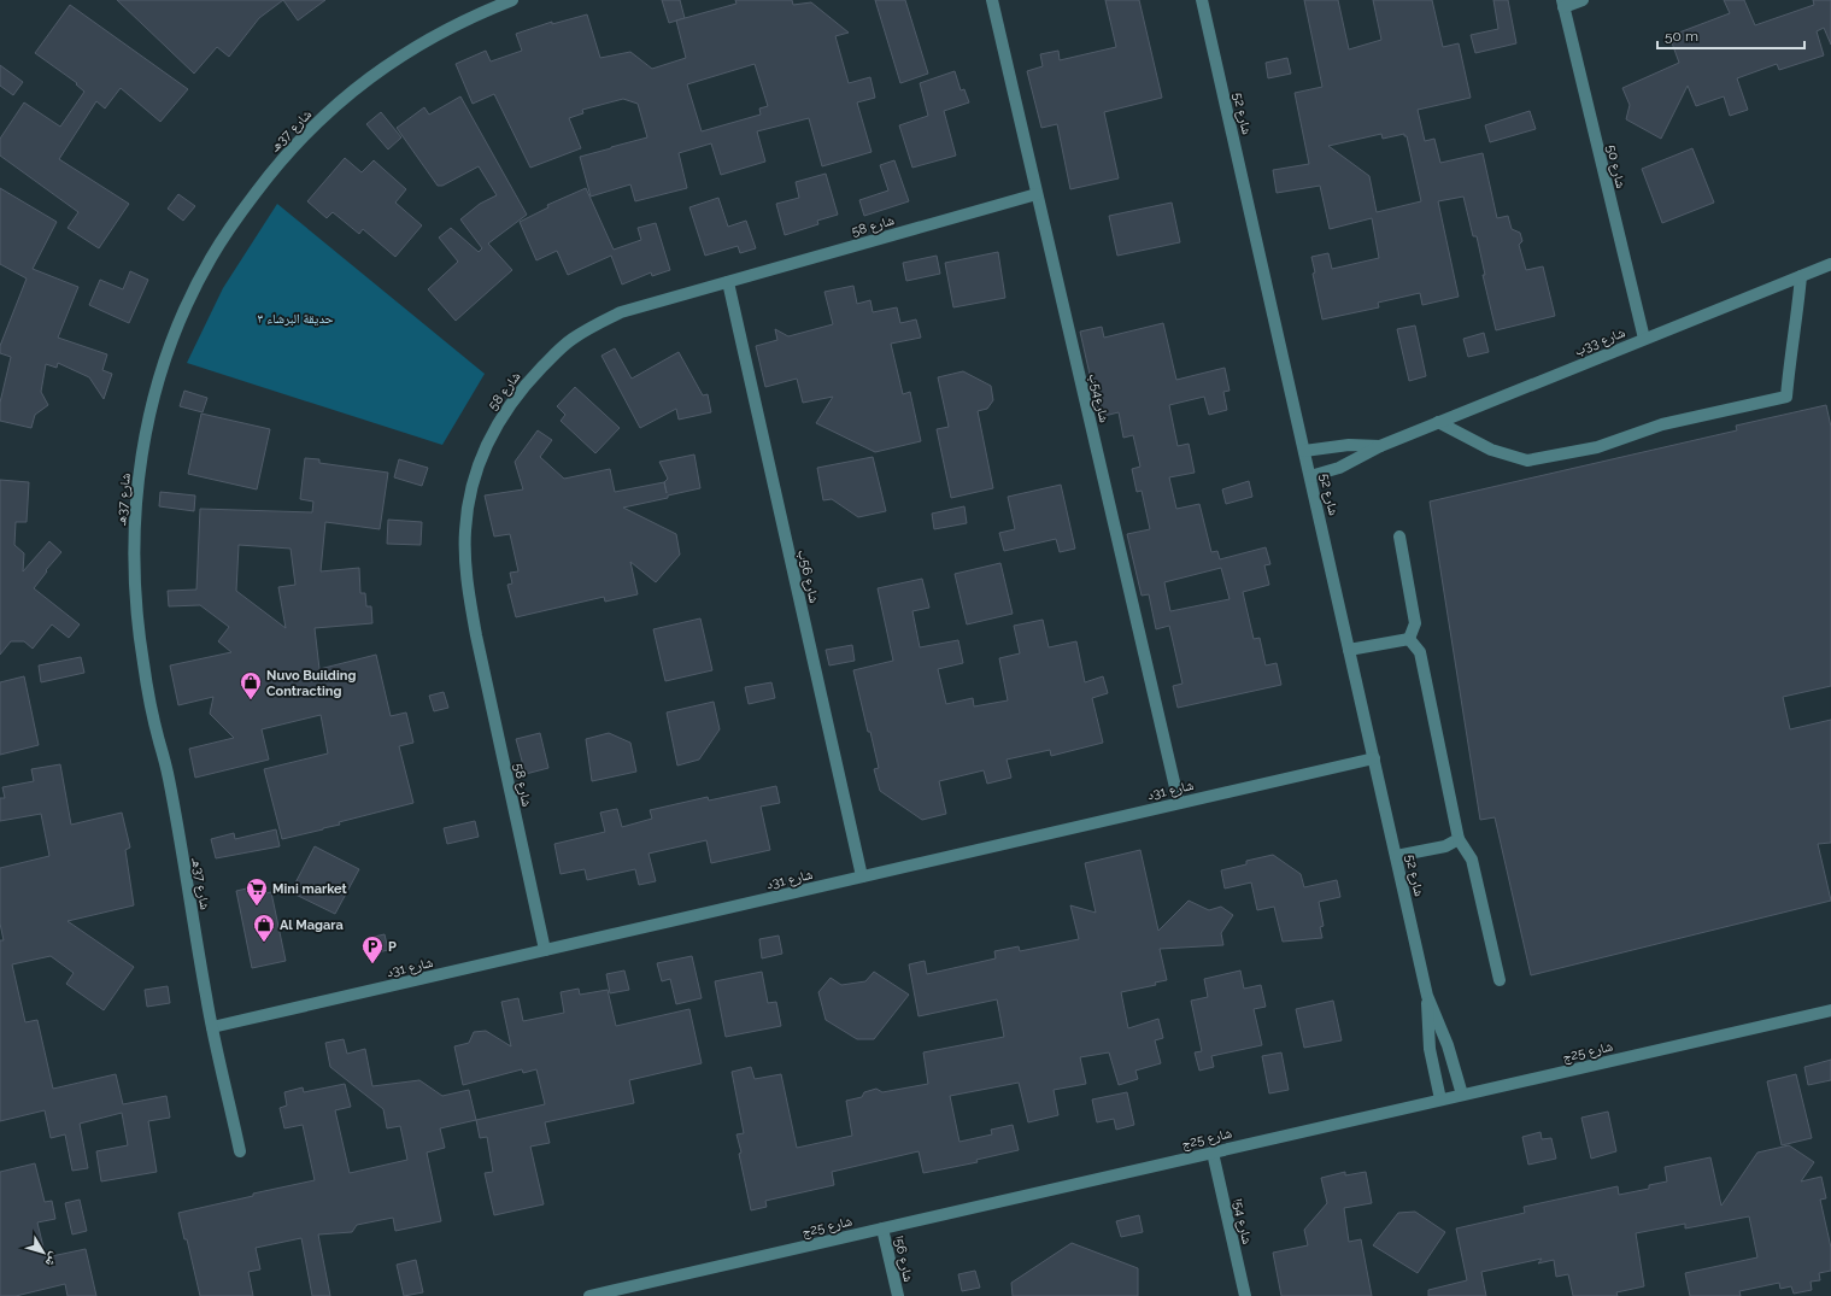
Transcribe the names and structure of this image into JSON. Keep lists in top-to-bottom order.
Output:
{
  "streets": {
    "street": [
      "شارع 52",
      "شارع 37هـ",
      "شارع 50",
      "شارع 58",
      "شارع 33ب",
      "شارع54ب",
      "شارع 56ب",
      "شارع 31د",
      "شارع 25ج",
      "شارع 54ا",
      "شارع 56ا"
    ]
  },
  "crossings": [
    ["شارع 52", "شارع 33ب"],
    ["شارع 52", "شارع 31د"],
    ["شارع 52", "شارع 25ج"],
    ["شارع 37هـ", "شارع 31د"],
    ["شارع 50", "شارع 33ب"],
    ["شارع 58", "شارع54ب"],
    ["شارع 58", "شارع 56ب"],
    ["شارع 58", "شارع 31د"],
    ["شارع54ب", "شارع 31د"],
    ["شارع 56ب", "شارع 31د"],
    ["شارع 25ج", "شارع 54ا"],
    ["شارع 25ج", "شارع 56ا"]
  ],
  "parks": ["حديقة البرشاء ٣"],
  "places": {
    "shop": ["Nuvo Building Contracting", "Al Magara"],
    "supermarket": ["Mini market"],
    "parking": ["P"]
  },
  "scale_bar": "50 m",
  "north": "bottom right"
}
